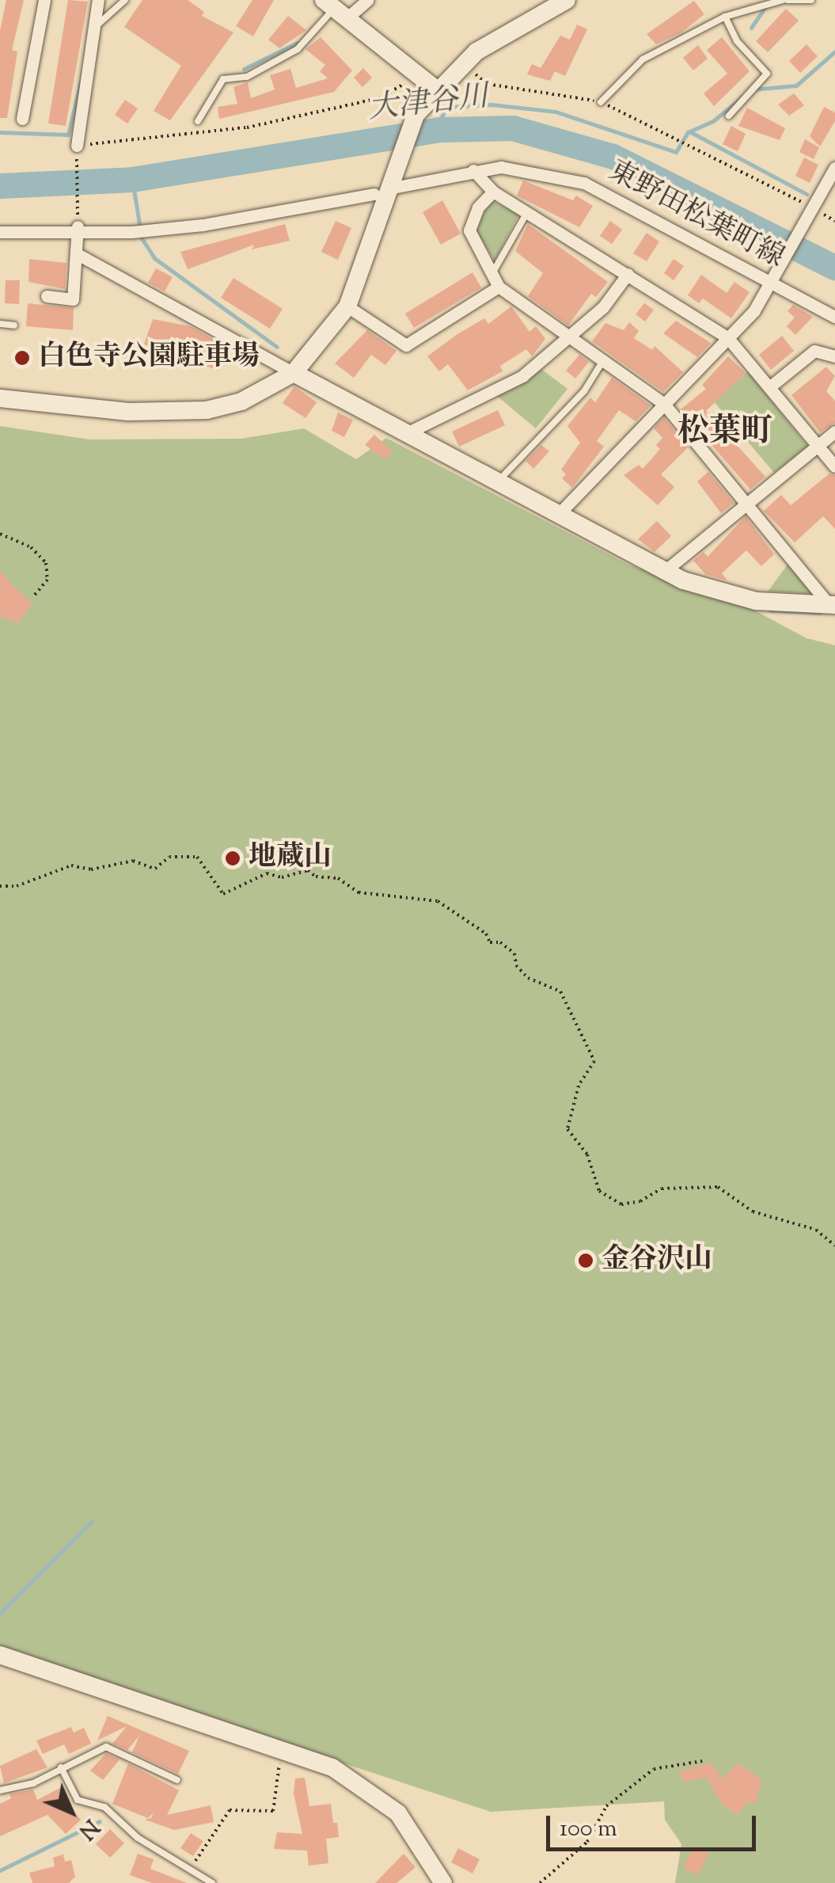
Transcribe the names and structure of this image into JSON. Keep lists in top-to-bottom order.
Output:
{
  "streets": {
    "street": ["東野田松葉町線"]
  },
  "districts": ["松葉町"],
  "water": ["大津谷川"],
  "places": ["白色寺公園駐車場", "地蔵山", "金谷沢山"],
  "scale_bar": "100 m",
  "north": "bottom right"
}
